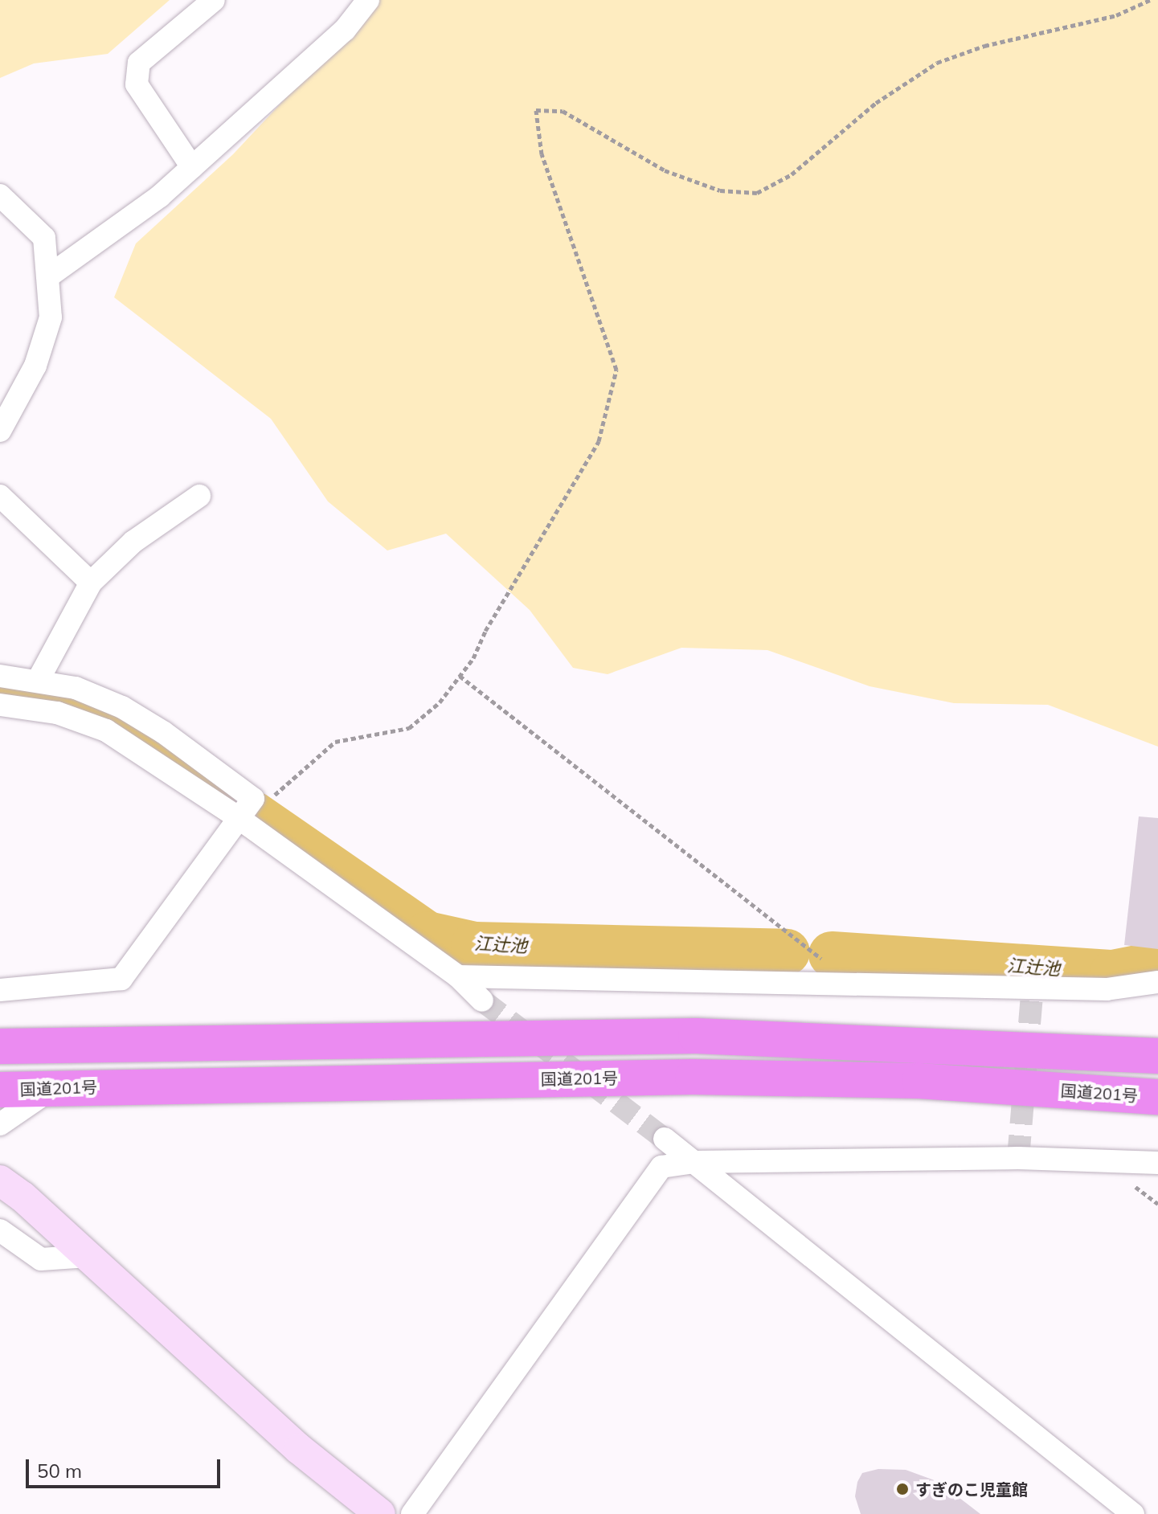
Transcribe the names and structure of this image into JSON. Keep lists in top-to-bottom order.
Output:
{
  "streets": {
    "highway": ["国道201号"]
  },
  "water": ["江辻池"],
  "places": ["すぎのこ児童館"],
  "scale_bar": "50 m"
}
